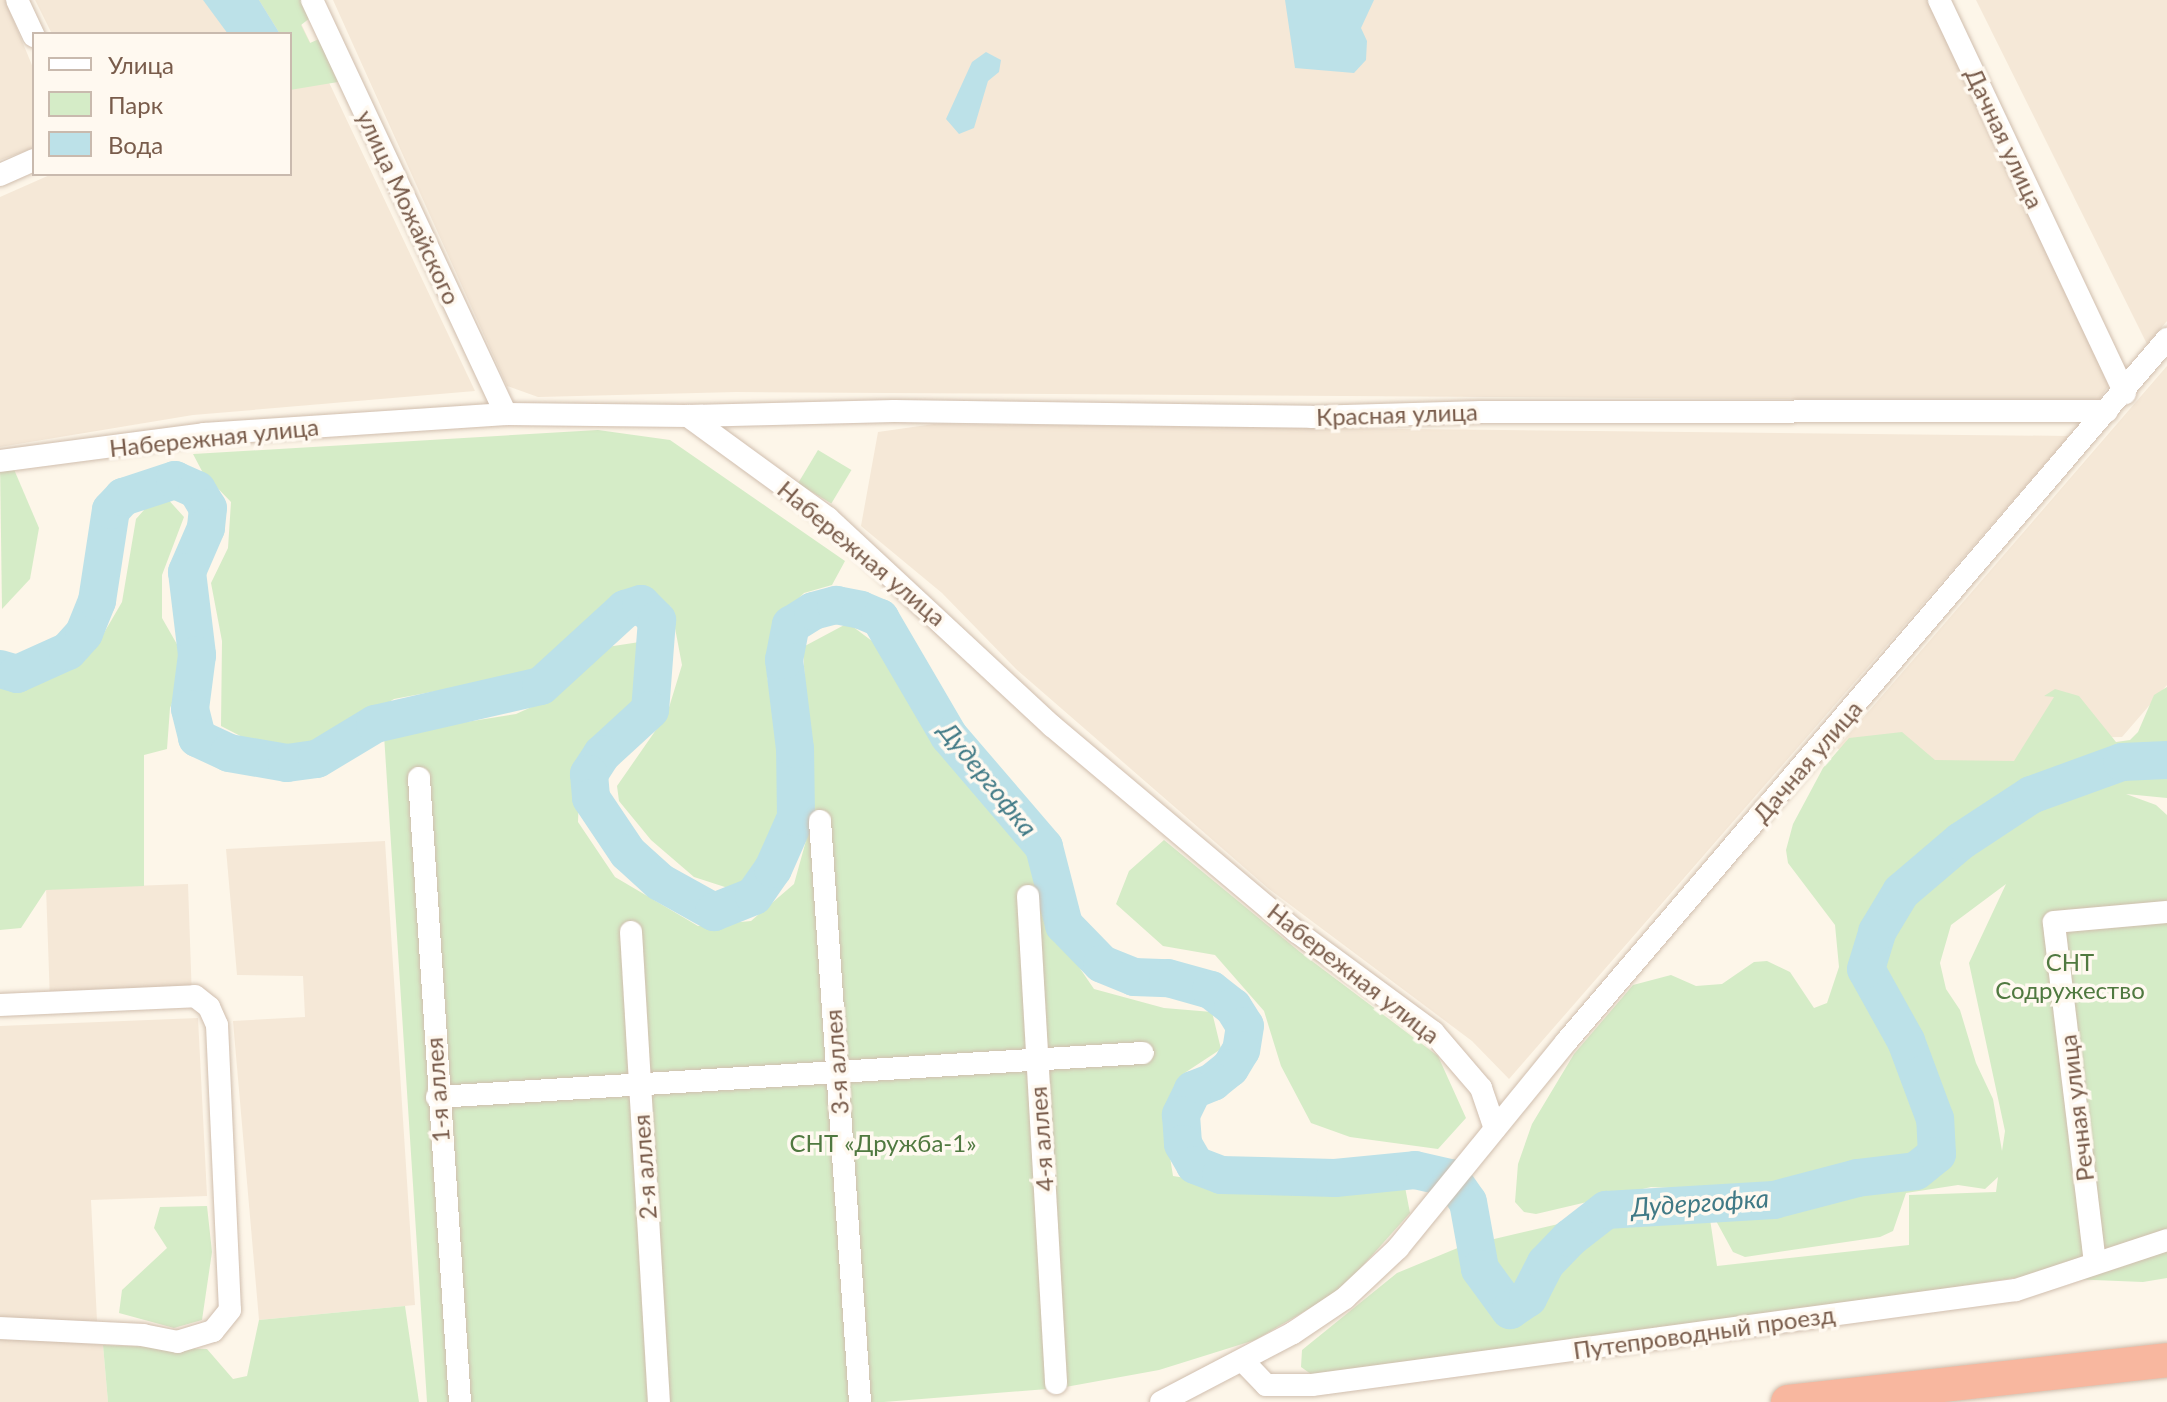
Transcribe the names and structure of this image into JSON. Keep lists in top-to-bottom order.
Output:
{
  "streets": {
    "street": [
      "Дачная улица",
      "улица Можайского",
      "Красная улица",
      "Набережная улица",
      "3-я аллея",
      "1-я аллея",
      "Речная улица",
      "4-я аллея",
      "2-я аллея",
      "Путепроводный проезд"
    ]
  },
  "crossings": [
    ["Дачная улица", "Красная улица"],
    ["Дачная улица", "Набережная улица"],
    ["Дачная улица", "Путепроводный проезд"],
    ["улица Можайского", "Набережная улица"],
    ["Красная улица", "Набережная улица"],
    ["Речная улица", "Путепроводный проезд"]
  ],
  "water": ["Дудергофка"],
  "parks": ["СНТ Содружество", "СНТ «Дружба-1»"],
  "legend": ["Улица", "Парк", "Вода"]
}
